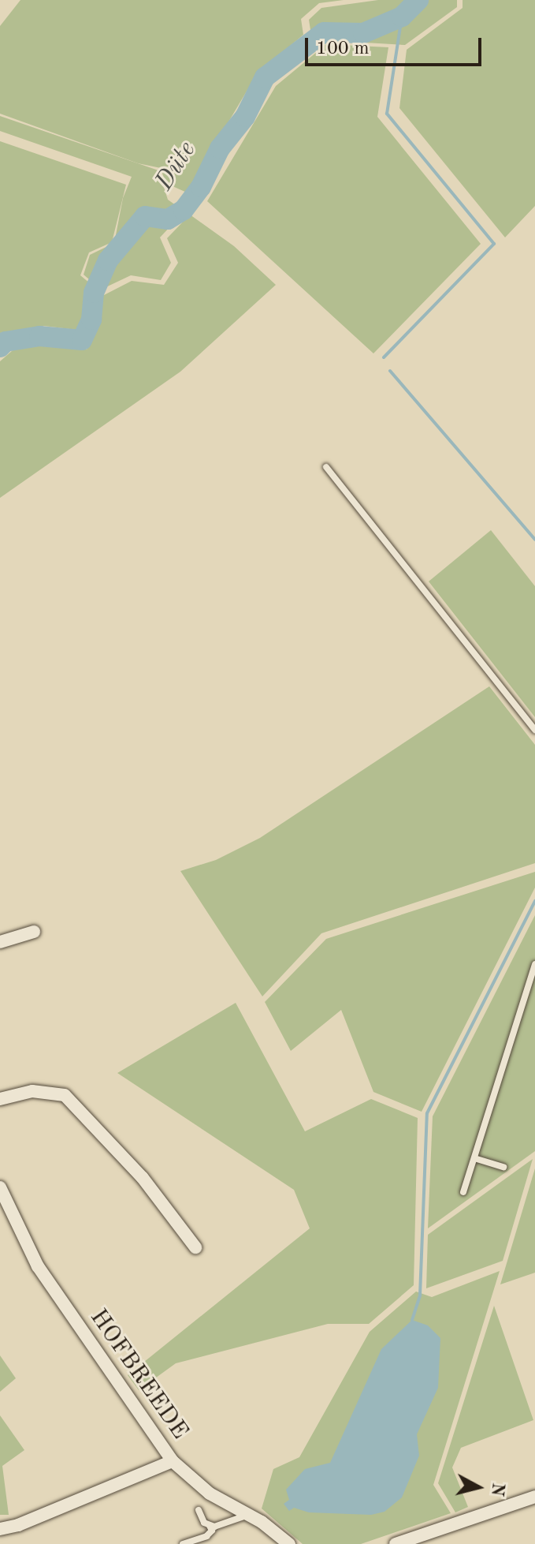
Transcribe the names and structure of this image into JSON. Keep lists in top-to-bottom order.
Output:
{
  "streets": {
    "street": ["HOFBREEDE"]
  },
  "water": ["Düte"],
  "scale_bar": "100 m",
  "north": "right"
}
